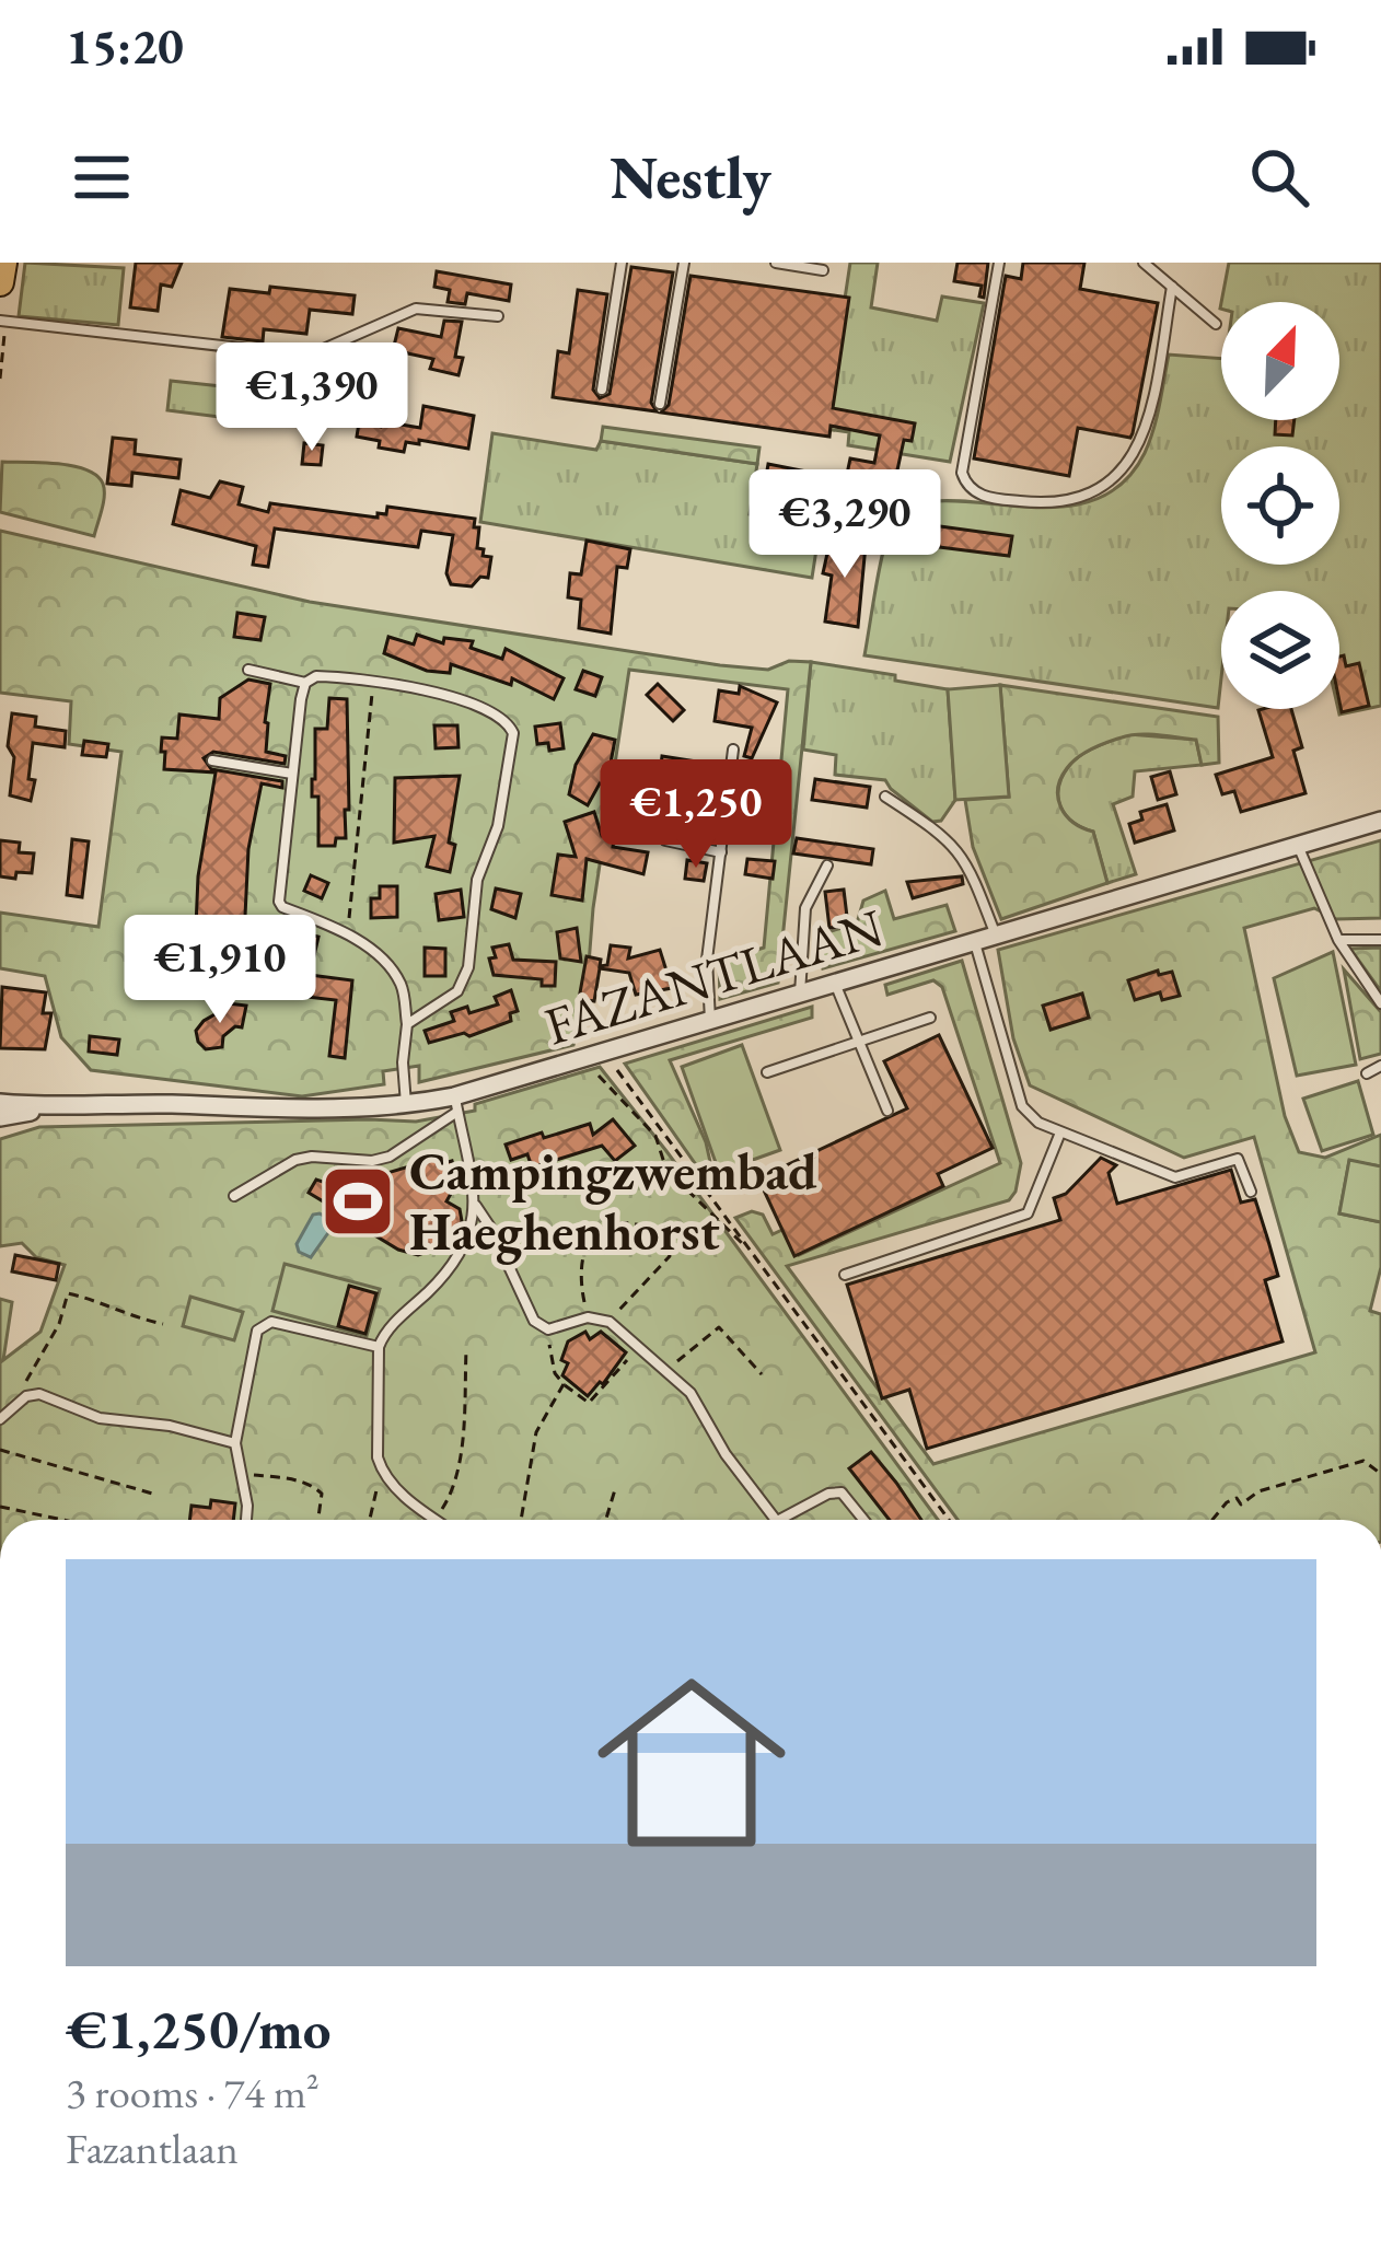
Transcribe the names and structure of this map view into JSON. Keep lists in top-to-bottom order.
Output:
{
  "streets": {
    "street": ["FAZANTLAAN"]
  },
  "places": {
    "sports": ["Campingzwembad Haeghenhorst"]
  },
  "north": "top right",
  "page": {
    "status": "15:20",
    "header": "Nestly",
    "price": [
      "€1,390",
      "€3,290",
      "€1,250",
      "€1,910"
    ],
    "list": [
      {
        "name": "€1,250/mo",
        "note": "3 rooms · 74 m² · Fazantlaan"
      }
    ]
  }
}
